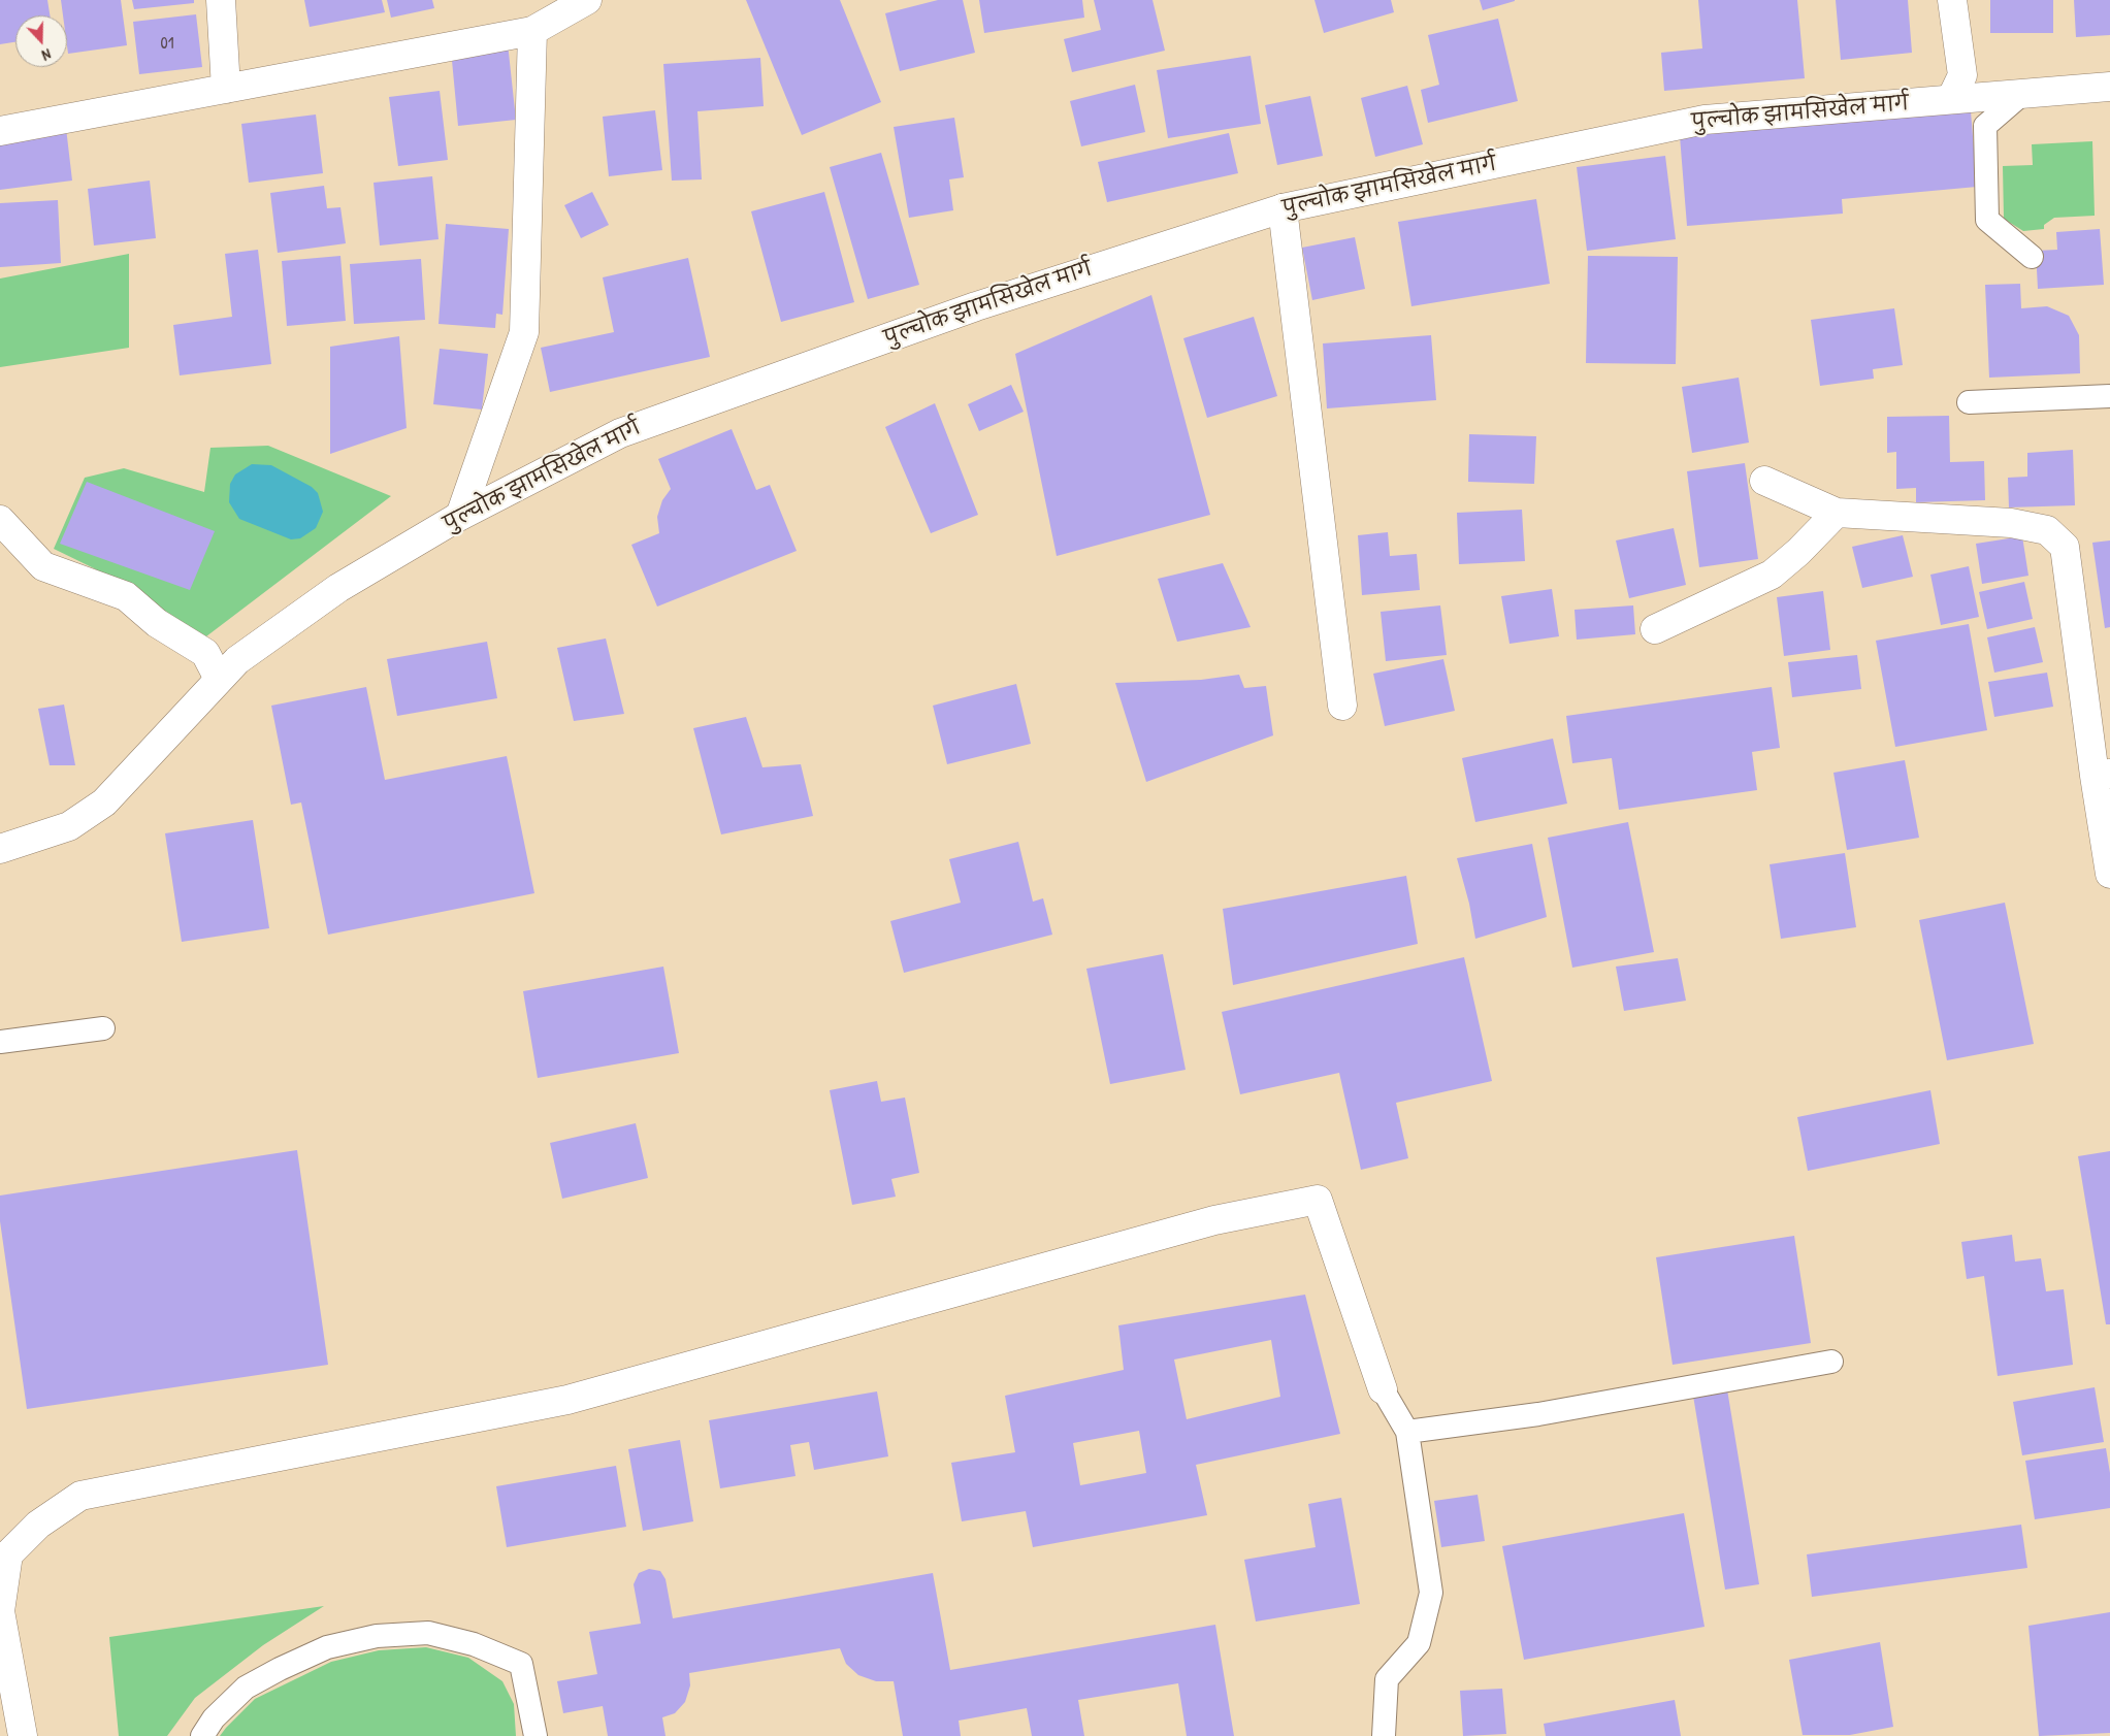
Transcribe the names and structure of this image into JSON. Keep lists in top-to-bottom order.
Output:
{
  "streets": {
    "street": ["पुल्चोक झामसिखेल मार्ग"]
  },
  "house_numbers": ["01"],
  "north": "bottom"
}
